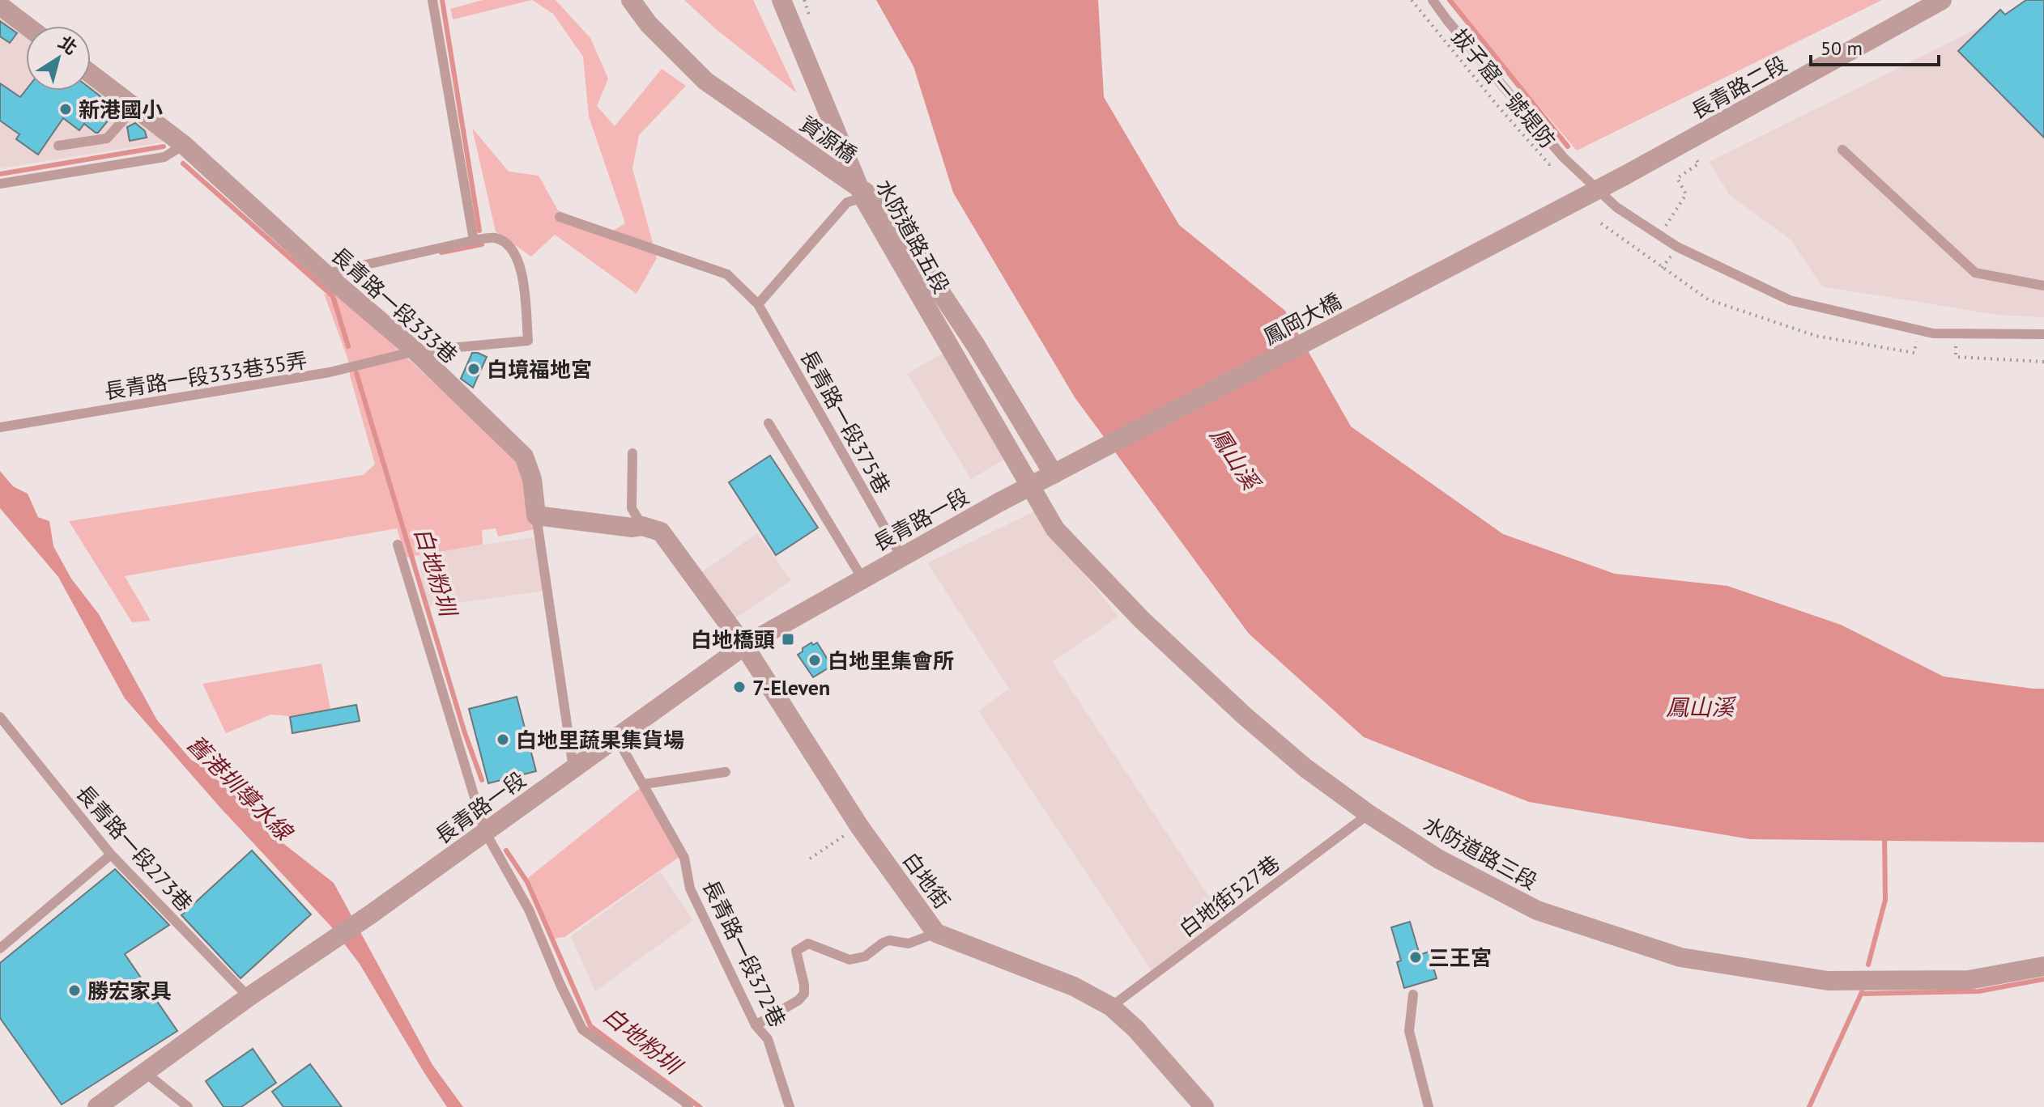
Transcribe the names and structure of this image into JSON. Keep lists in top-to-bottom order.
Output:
{
  "streets": {
    "street": [
      "長青路二段",
      "資源橋",
      "水防道路五段",
      "長青路一段333巷",
      "鳳岡大橋",
      "長青路一段",
      "水防道路三段",
      "白地街"
    ],
    "lane": [
      "長青路一段333巷35弄",
      "長青路一段375巷",
      "長青路一段273巷",
      "白地街527巷",
      "長青路一段372巷"
    ],
    "path": ["拔子窟一號堤防"]
  },
  "crossings": [
    ["長青路二段", "鳳岡大橋"],
    ["資源橋", "鳳岡大橋"],
    ["水防道路五段", "水防道路三段"],
    ["長青路一段333巷", "長青路一段333巷35弄"],
    ["長青路一段333巷", "長青路一段"],
    ["鳳岡大橋", "長青路一段"],
    ["長青路一段375巷", "長青路一段"],
    ["長青路一段", "長青路一段273巷"],
    ["長青路一段", "白地街"],
    ["長青路一段", "長青路一段372巷"],
    ["水防道路三段", "白地街527巷"],
    ["白地街", "白地街527巷"]
  ],
  "water": ["鳳山溪", "白地粉圳", "舊港圳導水線"],
  "places": {
    "other": [
      "新港國小",
      "白境福地宮",
      "白地里集會所",
      "7-Eleven",
      "白地里蔬果集貨場",
      "三王宮",
      "勝宏家具"
    ],
    "transit": ["白地橋頭"]
  },
  "scale_bar": "50 m",
  "north": "top right"
}
